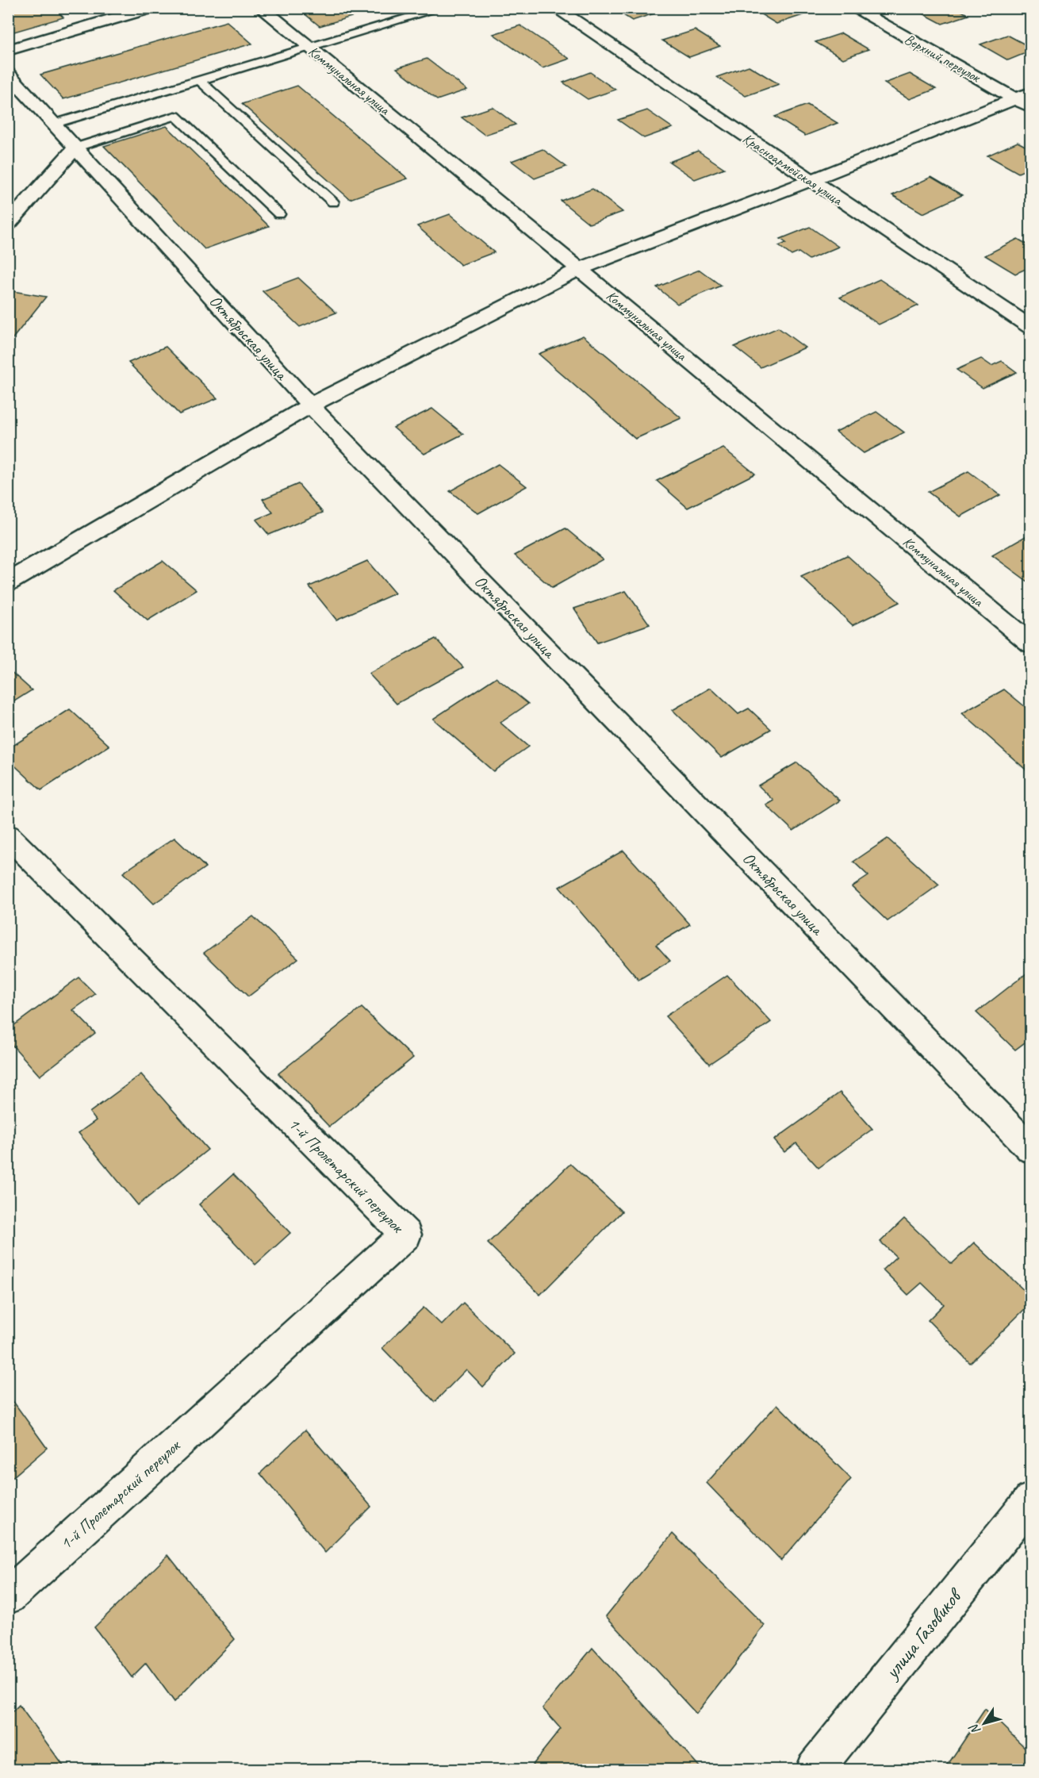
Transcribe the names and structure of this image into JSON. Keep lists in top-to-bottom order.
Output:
{
  "streets": {
    "street": [
      "Верхний переулок",
      "Коммунальная улица",
      "Красноармейская улица",
      "Октябрьская улица",
      "1-й Пролетарский переулок",
      "улица Газовиков"
    ]
  },
  "north": "bottom left"
}
